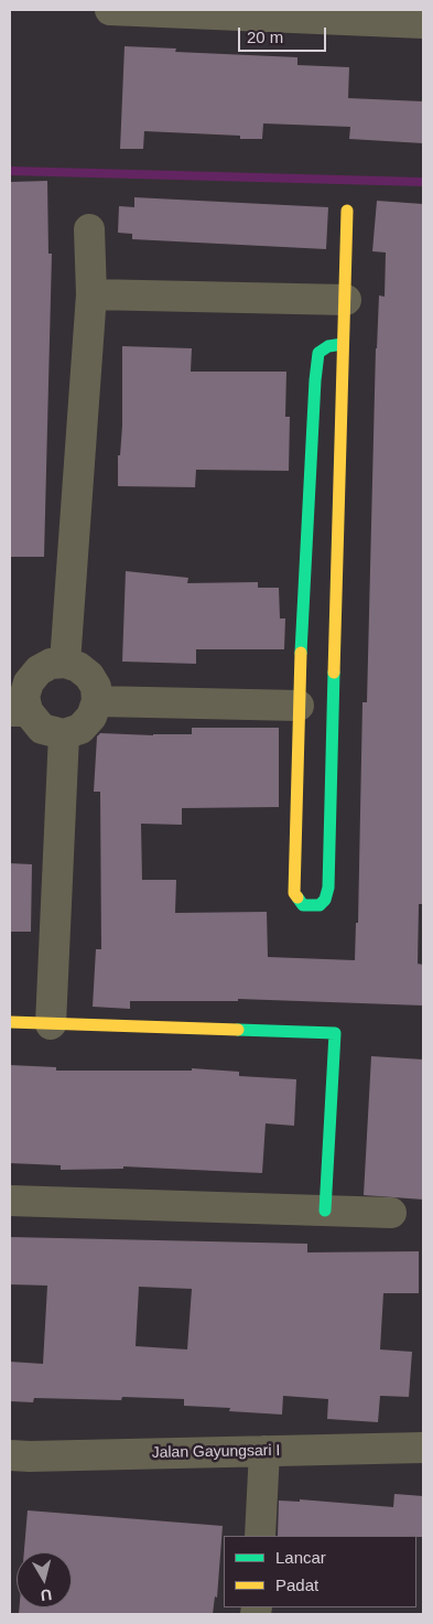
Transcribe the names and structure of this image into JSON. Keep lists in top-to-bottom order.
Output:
{
  "streets": {
    "street": ["Jalan Gayungsari I"]
  },
  "legend": ["Lancar", "Padat"],
  "scale_bar": "20 m",
  "north": "bottom"
}
